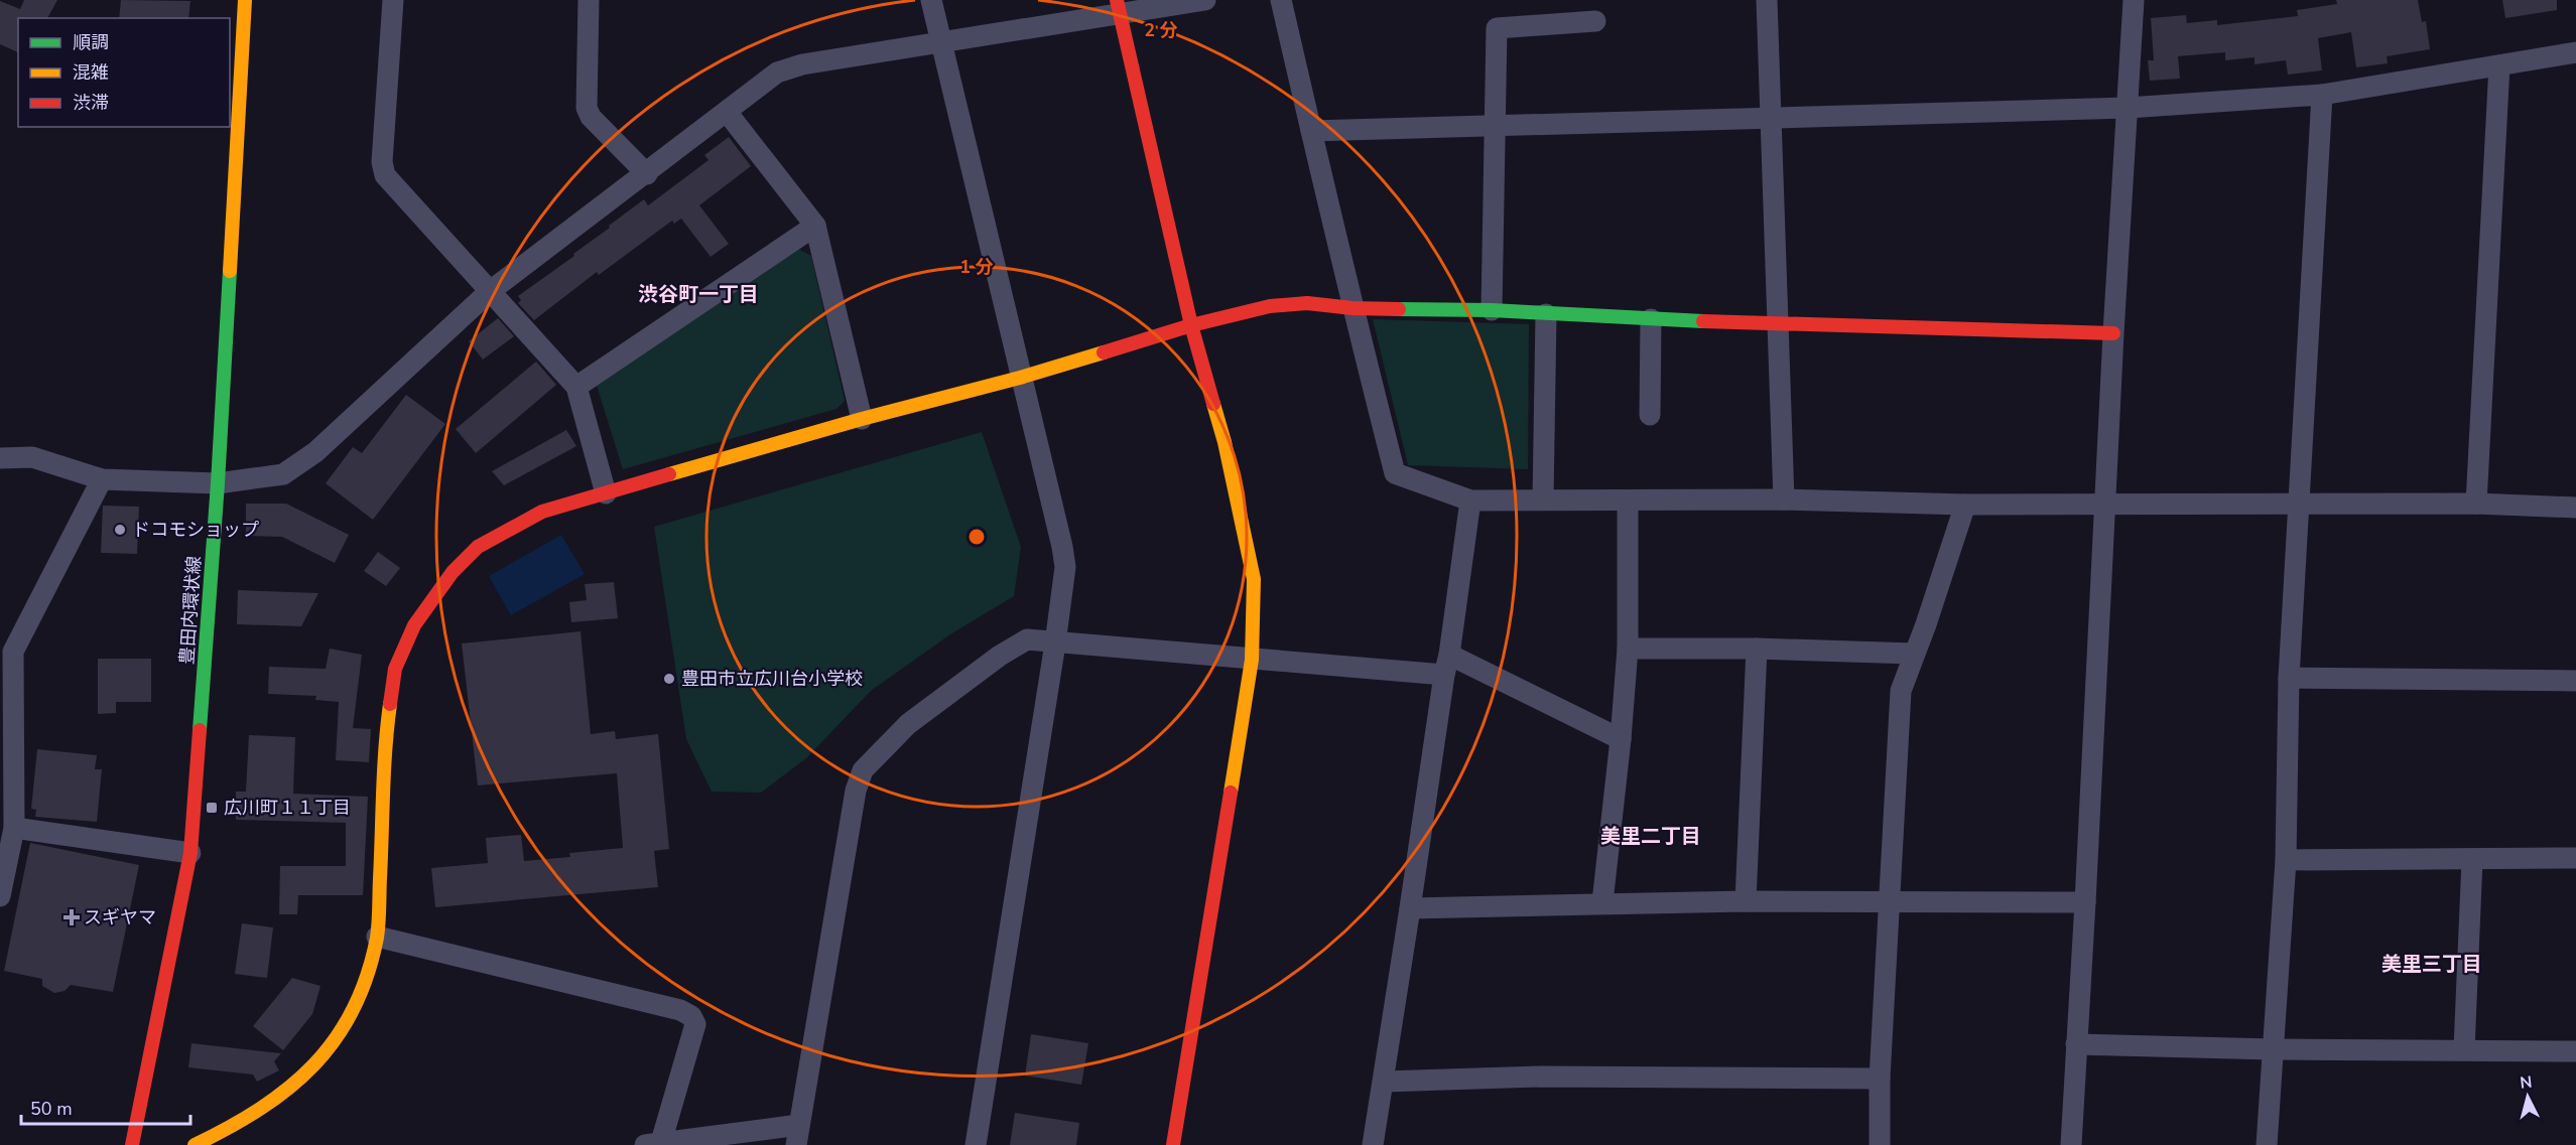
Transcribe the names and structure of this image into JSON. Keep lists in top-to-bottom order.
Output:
{
  "streets": {
    "street": ["豊田内環状線"]
  },
  "districts": ["渋谷町一丁目", "美里二丁目", "美里三丁目"],
  "places": {
    "other": ["ドコモショップ", "豊田市立広川台小学校"],
    "transit": ["広川町１１丁目"],
    "health": ["スギヤマ"]
  },
  "legend": ["順調", "混雑", "渋滞"],
  "scale_bar": "50 m",
  "north": "top",
  "rings": ["2 分", "1 分"]
}
